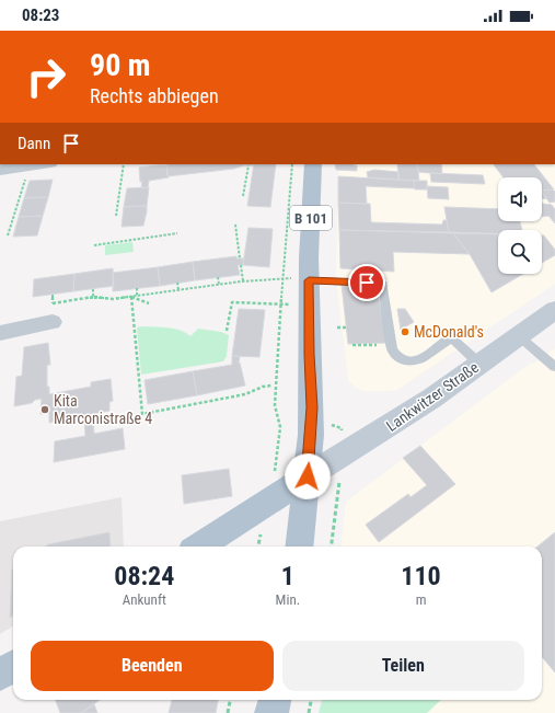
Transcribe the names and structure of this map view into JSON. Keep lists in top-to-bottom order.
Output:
{
  "streets": {
    "main road": ["B 101", "Lankwitzer Straße"]
  },
  "crossings": [
    ["B 101", "Lankwitzer Straße"]
  ],
  "places": ["McDonald's", "Kita Marconistraße 4"],
  "page": {
    "status": "08:23",
    "turn": ["90 m", "Rechts abbiegen"],
    "then": "Dann",
    "eta": [
      "08:24",
      "Ankunft",
      "1",
      "Min.",
      "110",
      "m"
    ],
    "buttons": ["Beenden", "Teilen"]
  }
}
